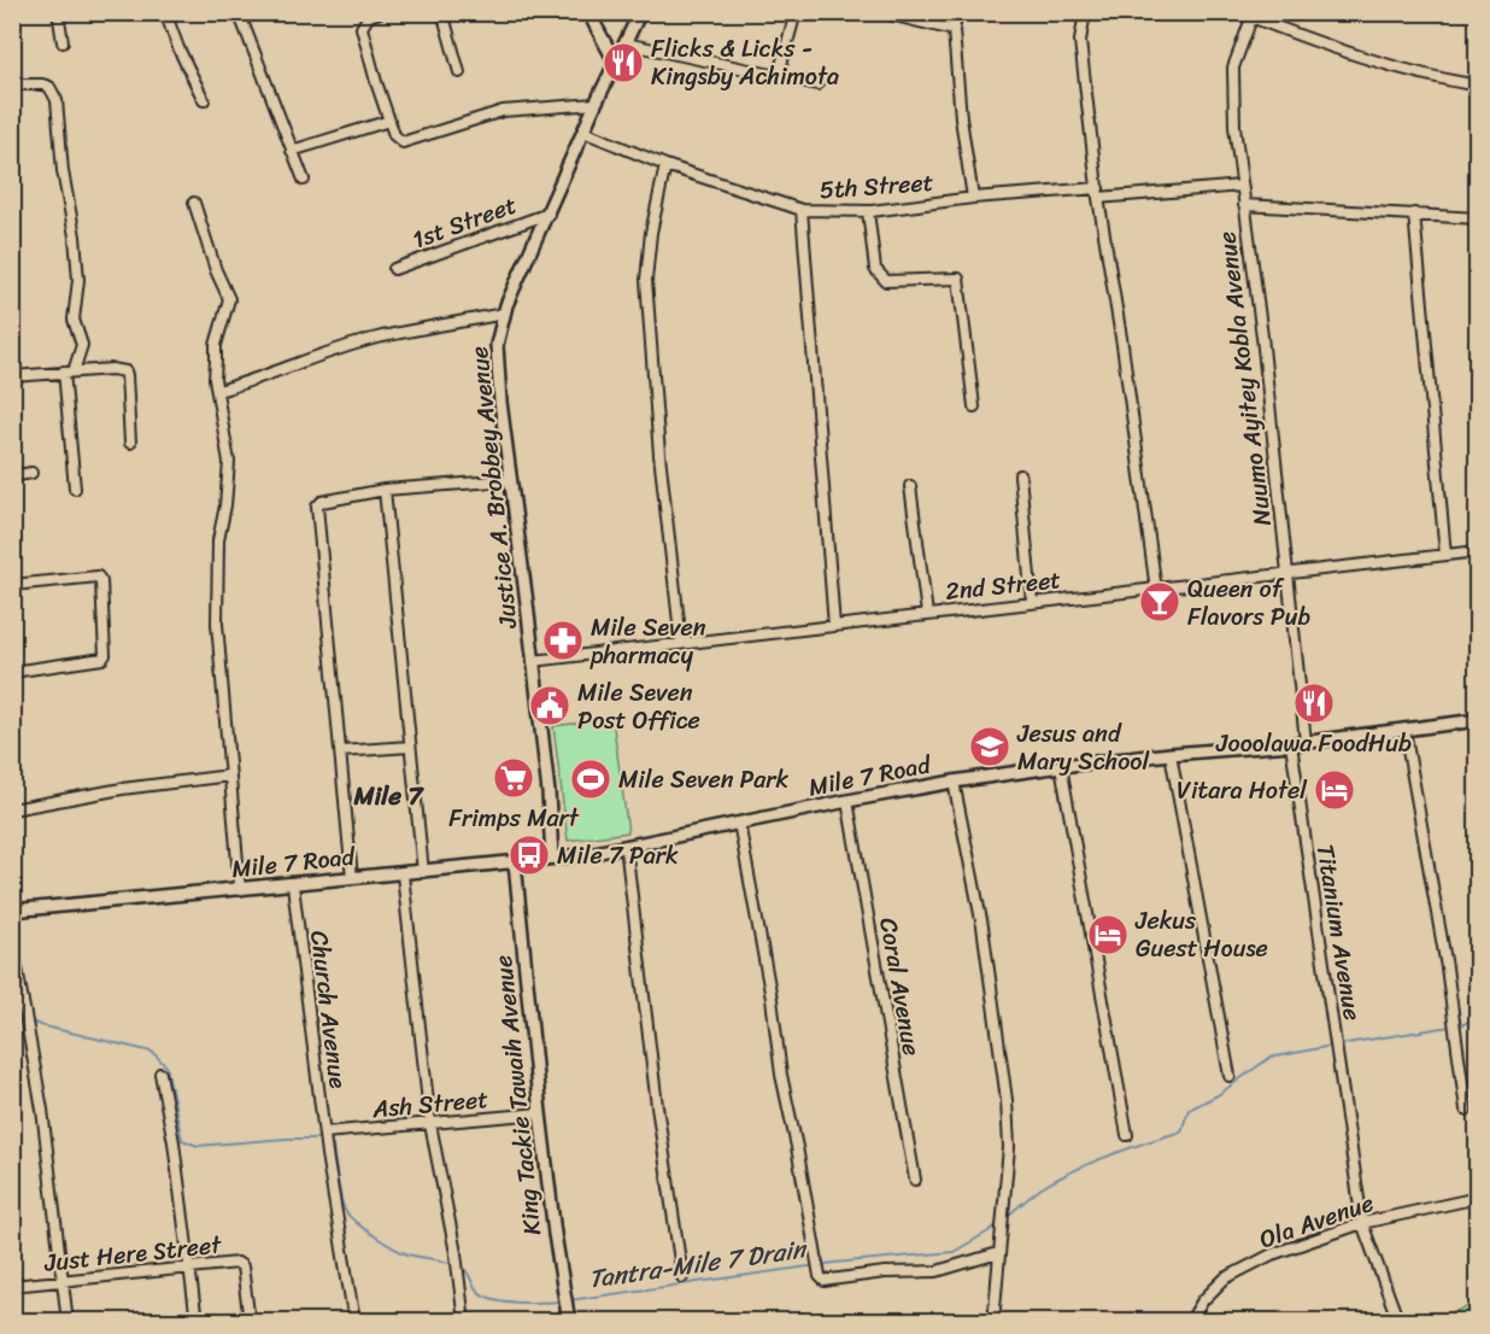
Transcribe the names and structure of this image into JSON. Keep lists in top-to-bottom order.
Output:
{
  "streets": {
    "street": [
      "5th Street",
      "1st Street",
      "Nuumo Ayitey Kobla Avenue",
      "Justice A. Brobbey Avenue",
      "2nd Street",
      "Mile 7 Road",
      "Titanium Avenue",
      "Coral Avenue",
      "Church Avenue",
      "King Tackie Tawaih Avenue",
      "Ash Street",
      "Ola Avenue",
      "Just Here Street"
    ]
  },
  "crossings": [
    ["5th Street", "Nuumo Ayitey Kobla Avenue"],
    ["5th Street", "Justice A. Brobbey Avenue"],
    ["1st Street", "Justice A. Brobbey Avenue"],
    ["Nuumo Ayitey Kobla Avenue", "2nd Street"],
    ["Nuumo Ayitey Kobla Avenue", "Mile 7 Road"],
    ["Justice A. Brobbey Avenue", "2nd Street"],
    ["Justice A. Brobbey Avenue", "Mile 7 Road"],
    ["Mile 7 Road", "Titanium Avenue"],
    ["Mile 7 Road", "Coral Avenue"],
    ["Mile 7 Road", "Church Avenue"],
    ["Mile 7 Road", "King Tackie Tawaih Avenue"],
    ["Titanium Avenue", "Ola Avenue"],
    ["Church Avenue", "Ash Street"],
    ["King Tackie Tawaih Avenue", "Ash Street"]
  ],
  "districts": ["Mile 7"],
  "water": ["Tantra-Mile 7 Drain"],
  "places": {
    "restaurant": ["Flicks & Licks - Kingsby Achimota", "Jooolawa FoodHub"],
    "bar": ["Queen of Flavors Pub"],
    "pharmacy": ["Mile Seven pharmacy"],
    "public building": ["Mile Seven Post Office"],
    "school or university": ["Jesus and Mary School"],
    "supermarket": ["Frimps Mart"],
    "sports": ["Mile Seven Park"],
    "hotel": ["Vitara Hotel", "Jekus Guest House"],
    "bus stop": ["Mile 7 Park"]
  }
}
